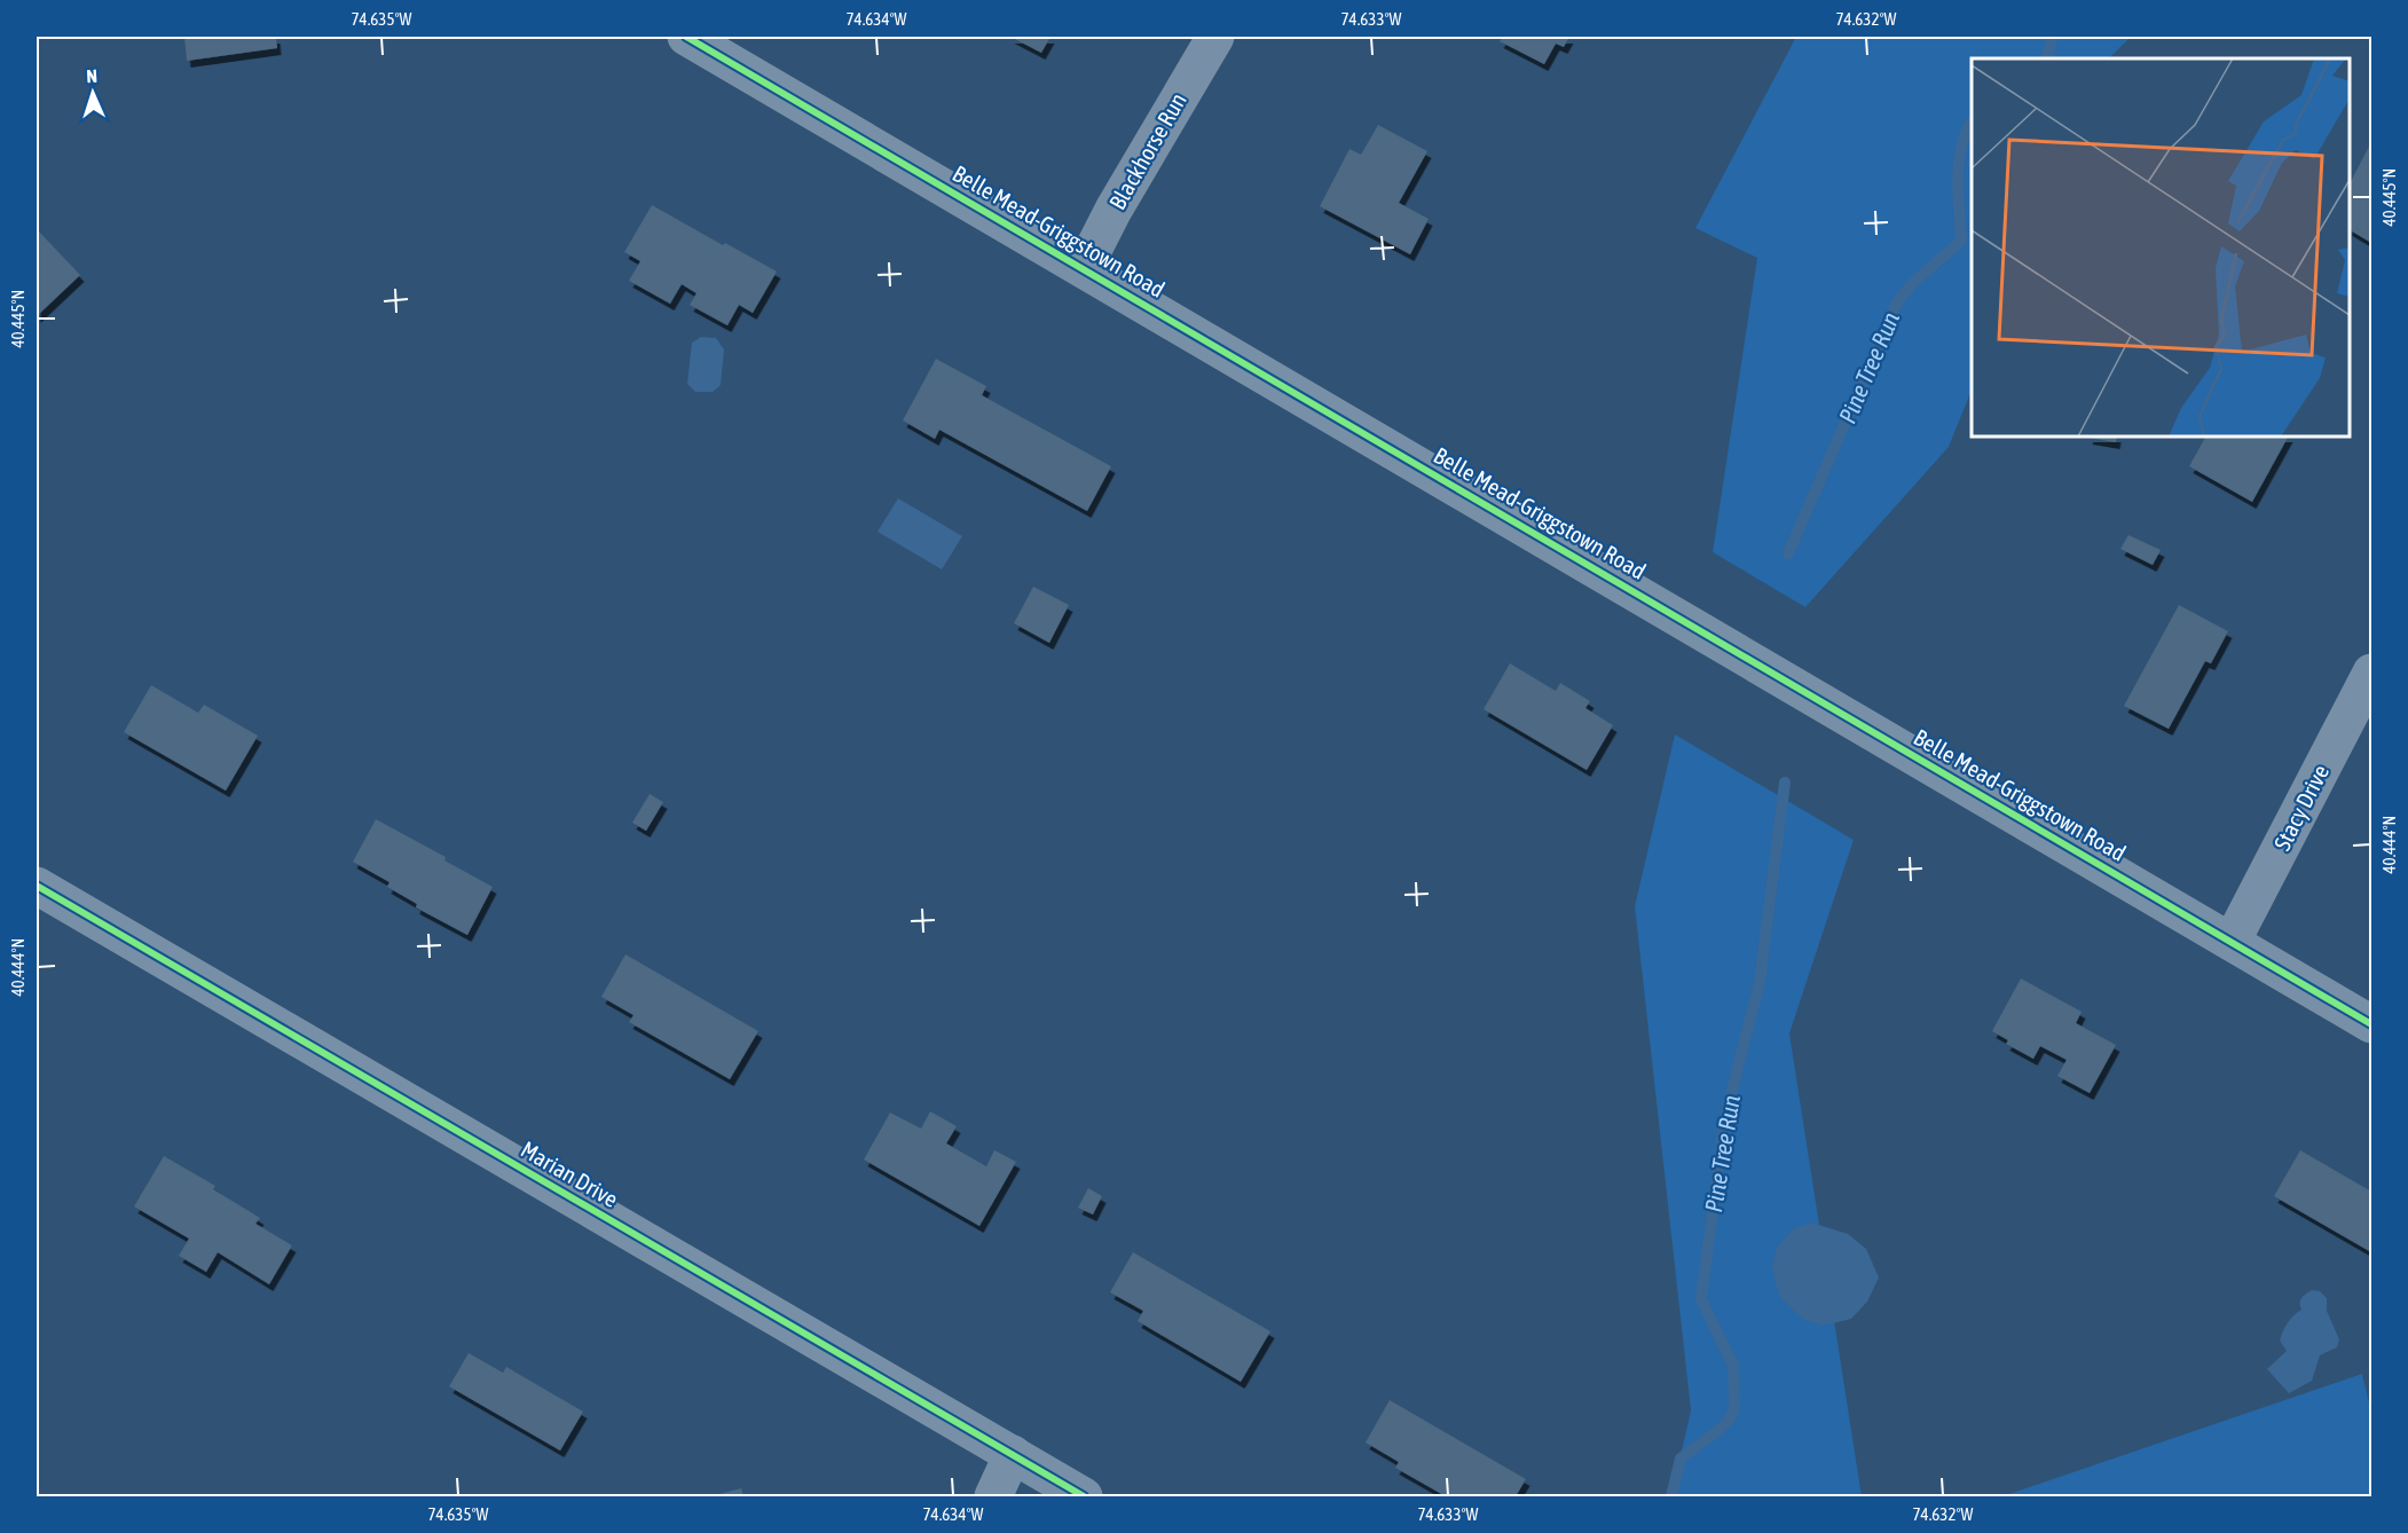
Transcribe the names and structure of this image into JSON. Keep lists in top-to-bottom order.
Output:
{
  "streets": {
    "street": [
      "Blackhorse Run",
      "Belle Mead-Griggstown Road",
      "Stacy Drive",
      "Marian Drive"
    ]
  },
  "crossings": [
    ["Blackhorse Run", "Belle Mead-Griggstown Road"],
    ["Belle Mead-Griggstown Road", "Stacy Drive"]
  ],
  "water": ["Pine Tree Run"],
  "north": "top",
  "coordinates": [
    "74.635°W",
    "74.634°W",
    "74.633°W",
    "74.632°W",
    "40.445°N",
    "40.444°N"
  ]
}
